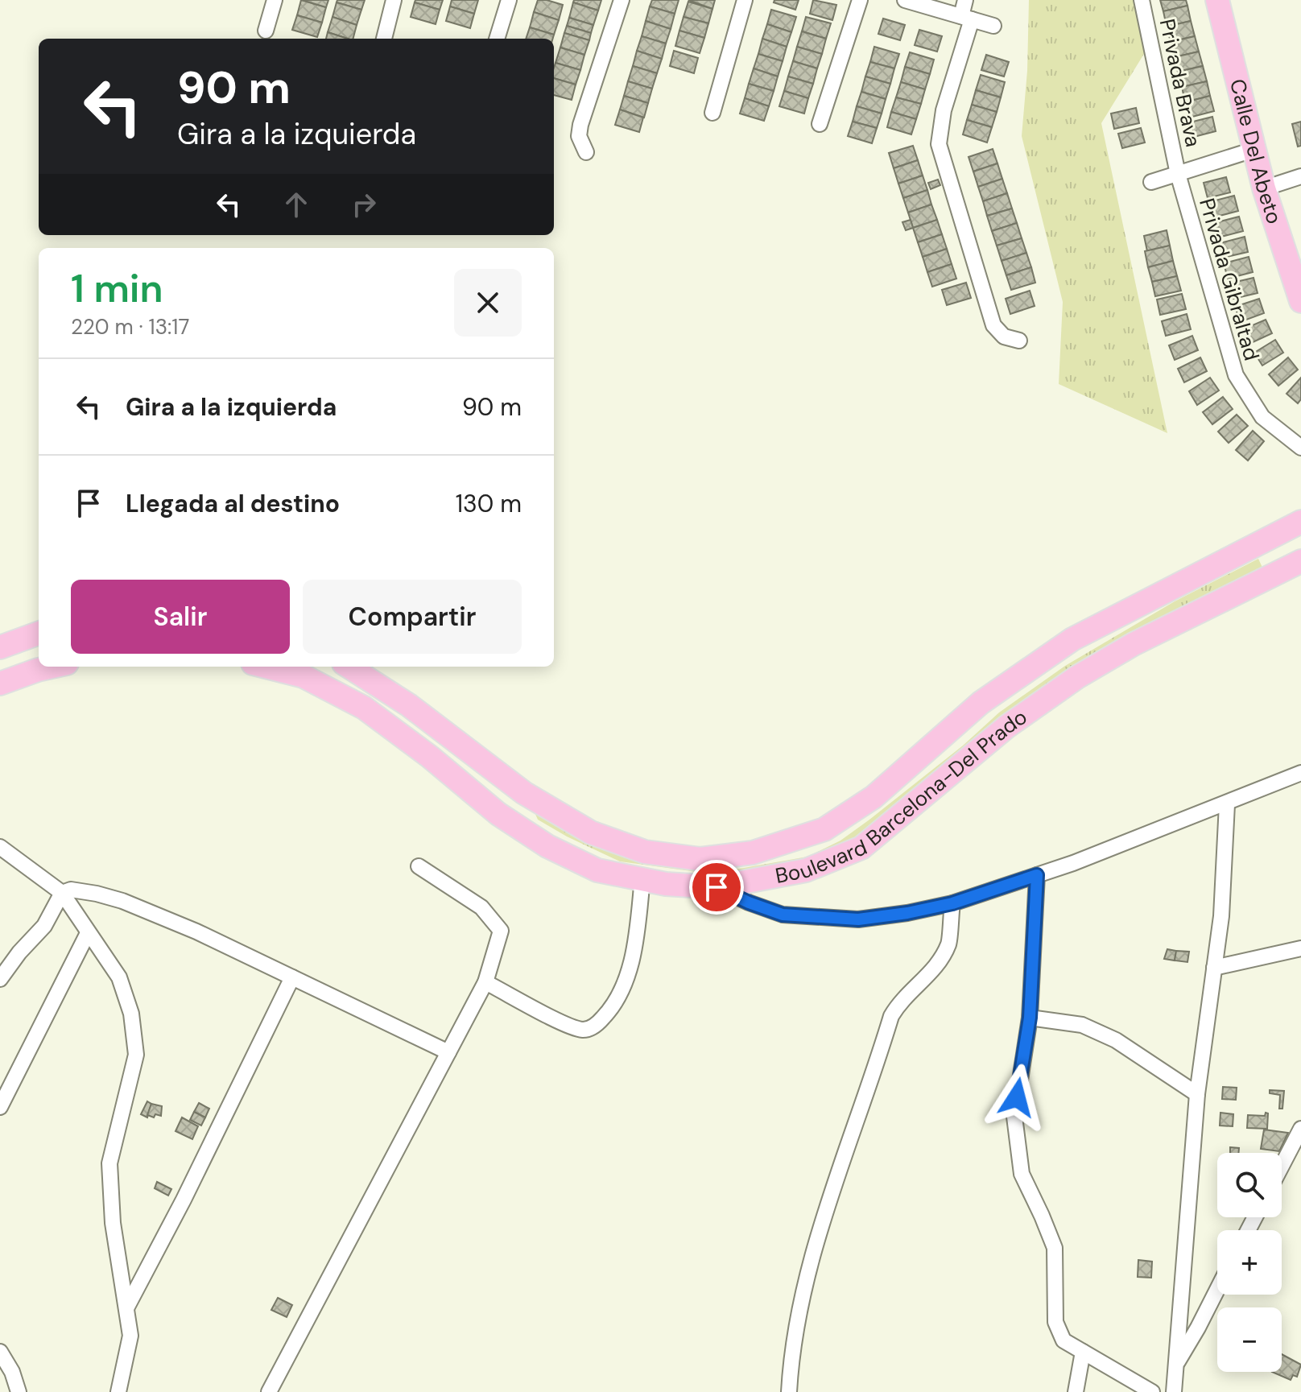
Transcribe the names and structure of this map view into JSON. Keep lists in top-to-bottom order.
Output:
{
  "streets": {
    "main road": ["Calle Del Abeto", "Boulevard Barcelona-Del Prado"],
    "street": ["Privada Brava", "Privada Gibraltad"]
  },
  "crossings": [
    ["Privada Brava", "Privada Gibraltad"]
  ],
  "page": {
    "turn": ["90 m", "Gira a la izquierda"],
    "heading": ["1 min", "220 m · 13:17"],
    "list": [
      {
        "name": "Gira a la izquierda",
        "value": "90 m"
      },
      {
        "name": "Llegada al destino",
        "value": "130 m"
      }
    ],
    "buttons": ["Salir", "Compartir"],
    "map_buttons": ["+", "−"]
  }
}
